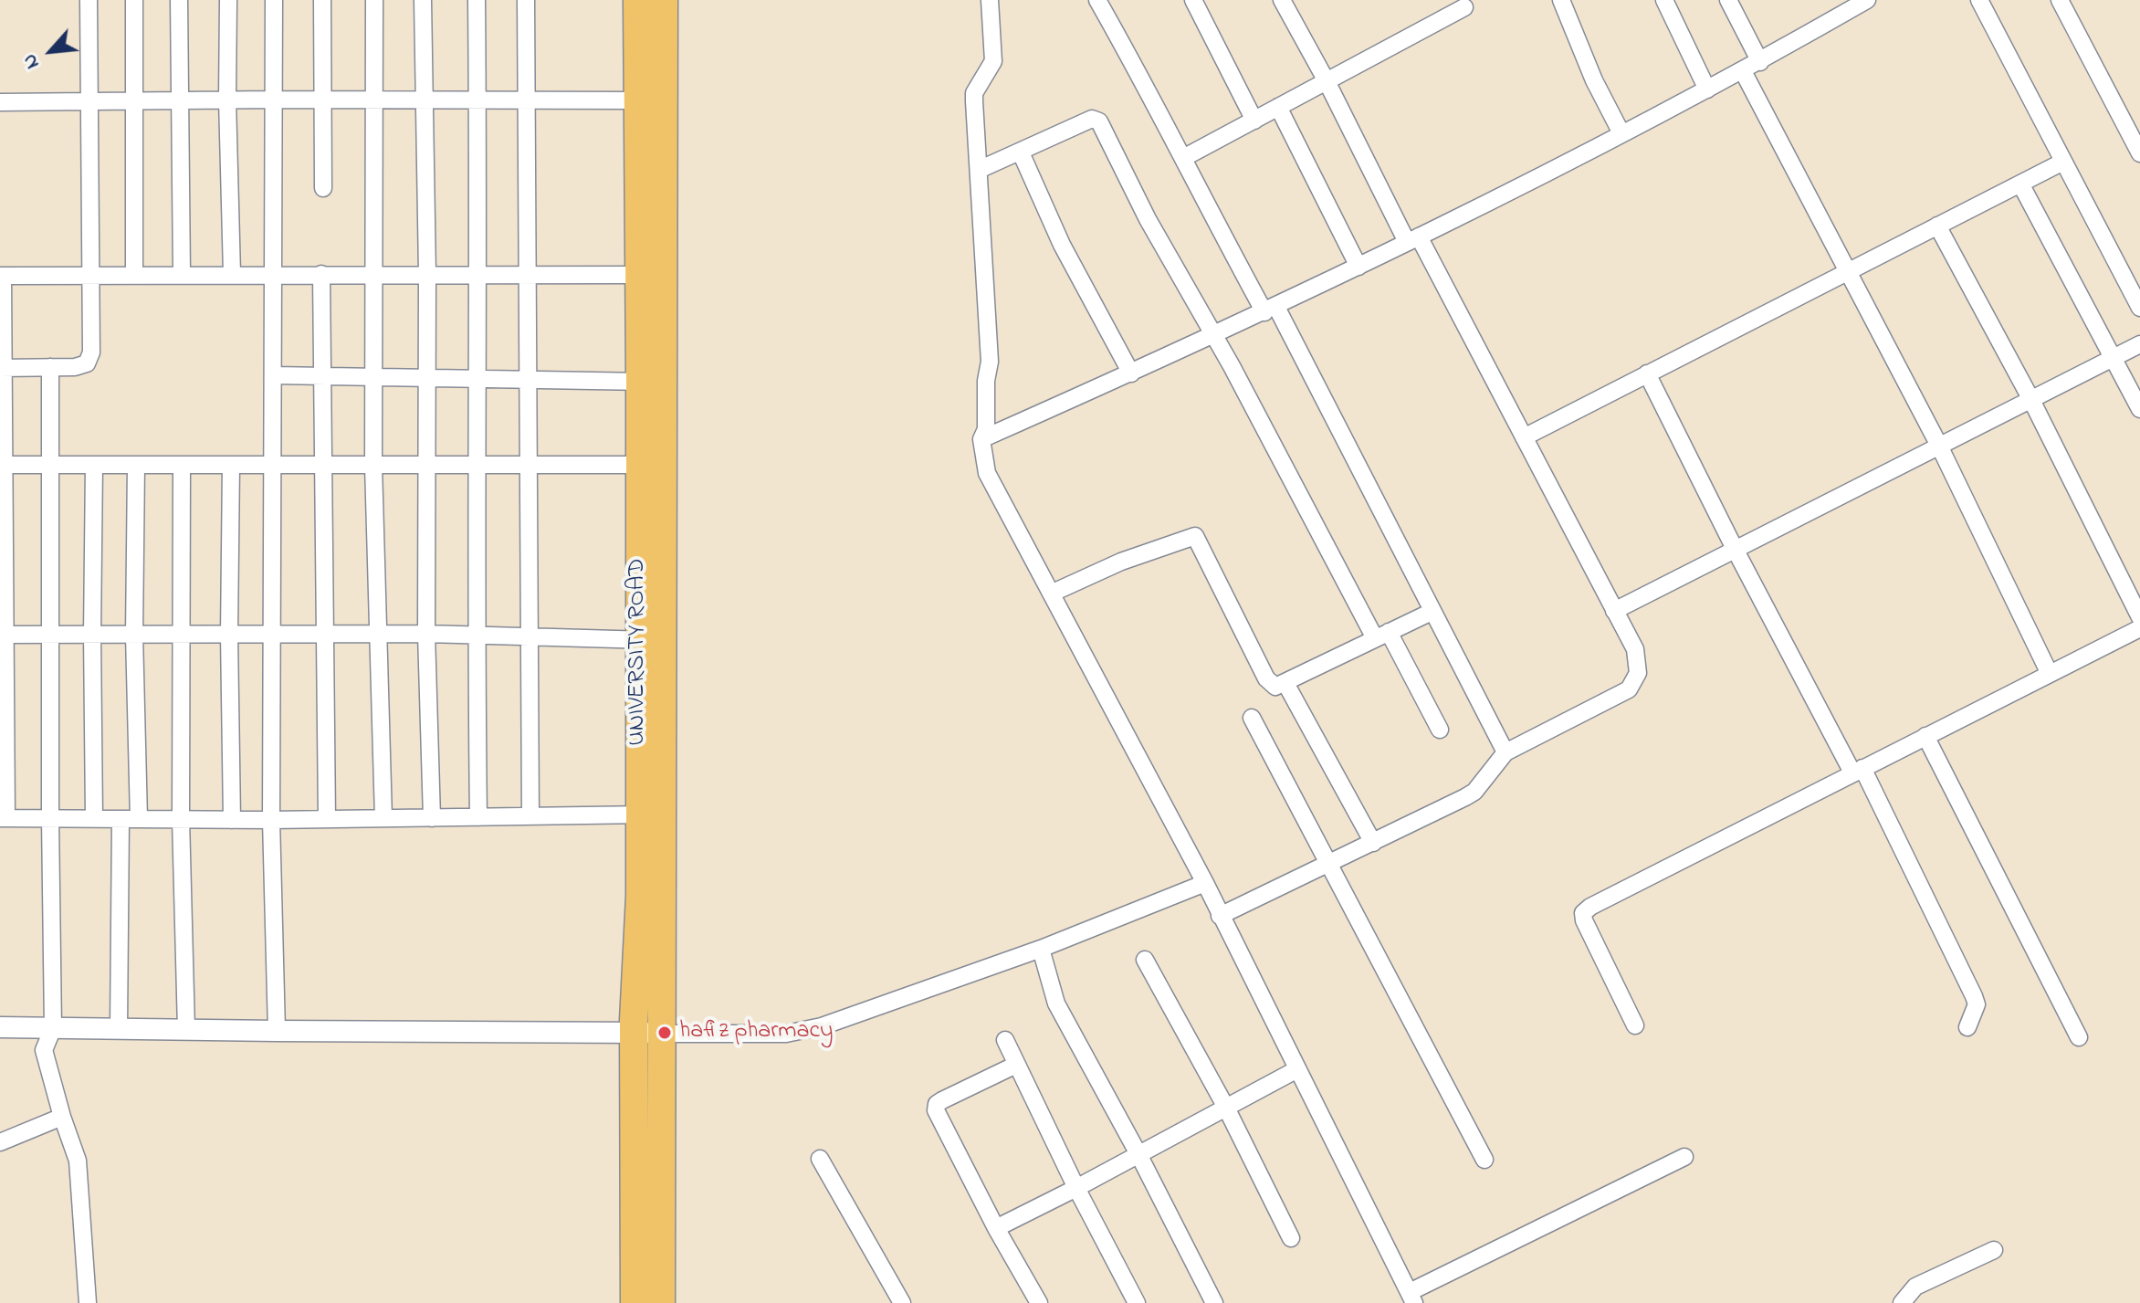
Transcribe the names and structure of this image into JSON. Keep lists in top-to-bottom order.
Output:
{
  "streets": {
    "highway": ["UNIVERSITY ROAD"]
  },
  "places": ["hafiz pharmacy"],
  "north": "bottom left"
}
